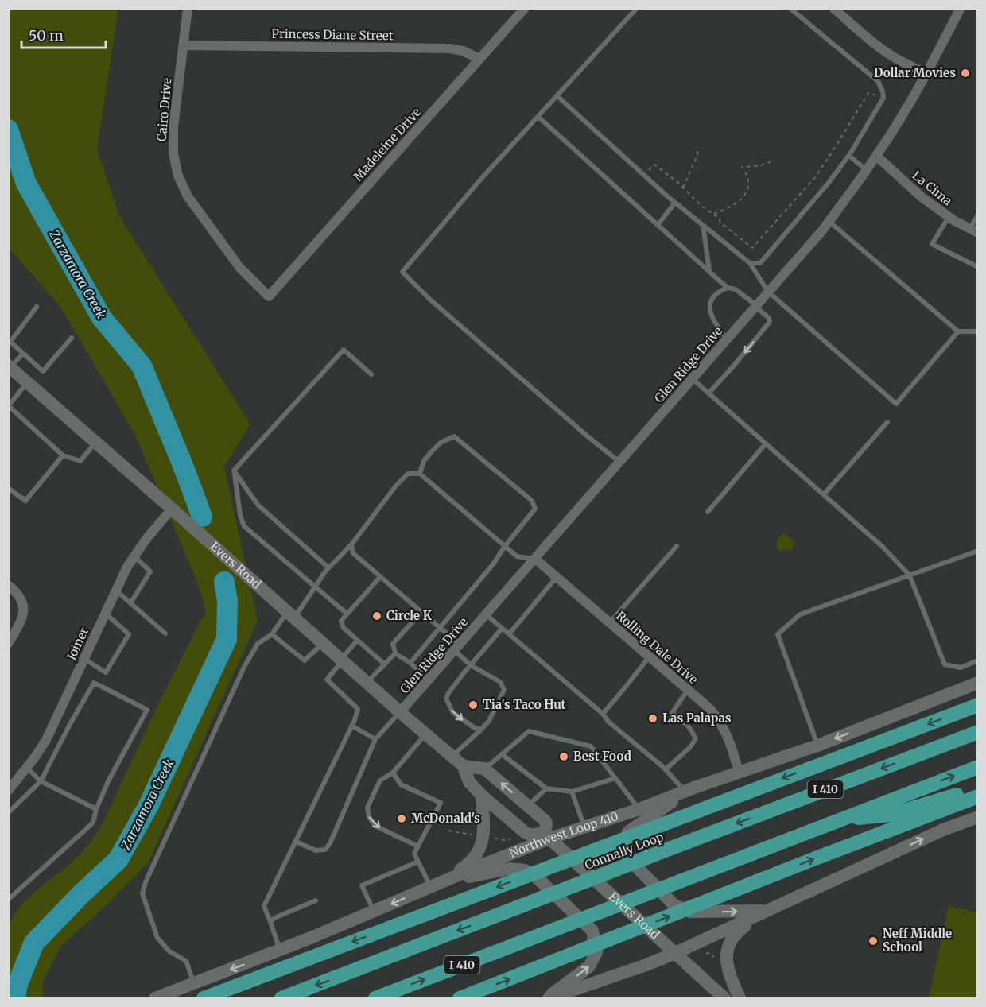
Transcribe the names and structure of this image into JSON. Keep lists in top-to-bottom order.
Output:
{
  "streets": {
    "highway": ["I 410", "Connally Loop"],
    "main road": ["Evers Road", "Northwest Loop 410"],
    "street": [
      "Princess Diane Street",
      "Cairo Drive",
      "Madeleine Drive",
      "La Cima",
      "Glen Ridge Drive",
      "Joiner",
      "Rolling Dale Drive"
    ]
  },
  "crossings": [
    ["Princess Diane Street", "Cairo Drive"],
    ["Princess Diane Street", "Madeleine Drive"],
    ["Cairo Drive", "Madeleine Drive"],
    ["La Cima", "Glen Ridge Drive"],
    ["Glen Ridge Drive", "Evers Road"],
    ["Glen Ridge Drive", "Rolling Dale Drive"],
    ["Evers Road", "Joiner"],
    ["Evers Road", "Northwest Loop 410"],
    ["Rolling Dale Drive", "Northwest Loop 410"]
  ],
  "one_way": ["Northwest Loop 410"],
  "water": ["Zarzamora Creek"],
  "places": [
    "Dollar Movies",
    "Circle K",
    "Tia's Taco Hut",
    "Las Palapas",
    "Best Food",
    "McDonald's",
    "Neff Middle School"
  ],
  "scale_bar": "50 m"
}
